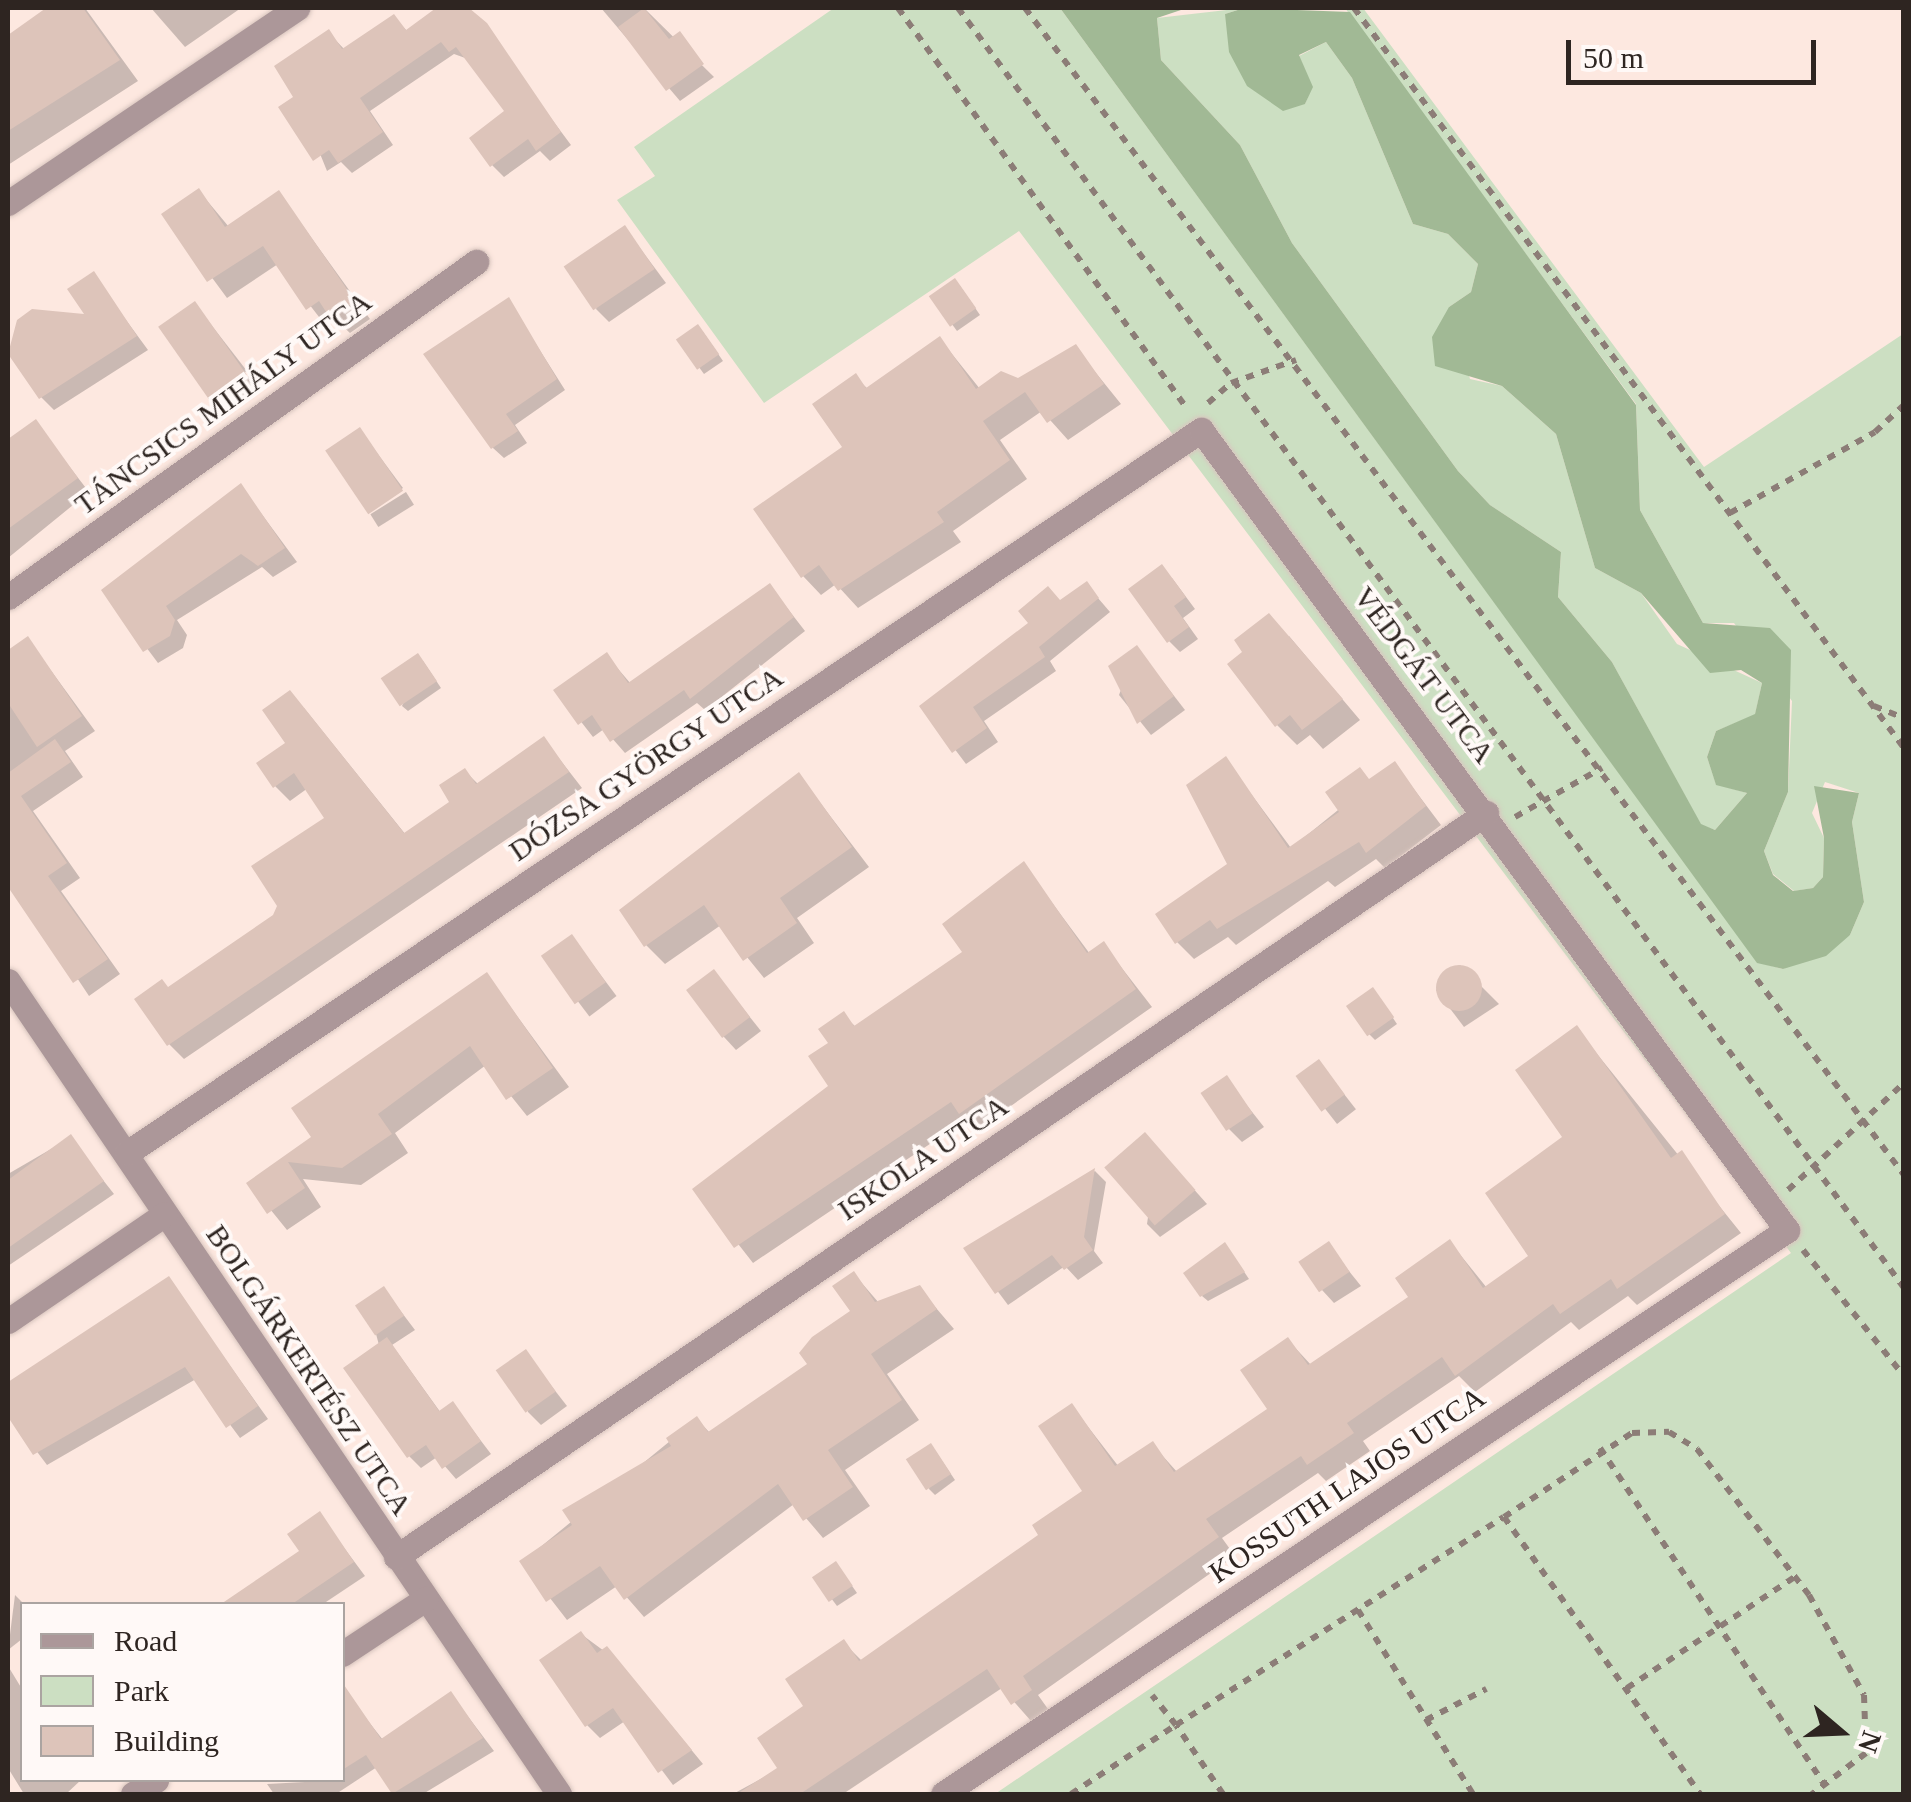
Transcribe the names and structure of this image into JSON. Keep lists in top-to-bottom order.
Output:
{
  "streets": {
    "street": [
      "TÁNCSICS MIHÁLY UTCA",
      "VÉDGÁT UTCA",
      "DÓZSA GYÖRGY UTCA",
      "ISKOLA UTCA",
      "BOLGÁRKERTÉSZ UTCA",
      "KOSSUTH LAJOS UTCA"
    ]
  },
  "crossings": [
    ["VÉDGÁT UTCA", "DÓZSA GYÖRGY UTCA"],
    ["VÉDGÁT UTCA", "ISKOLA UTCA"],
    ["VÉDGÁT UTCA", "KOSSUTH LAJOS UTCA"],
    ["DÓZSA GYÖRGY UTCA", "BOLGÁRKERTÉSZ UTCA"],
    ["ISKOLA UTCA", "BOLGÁRKERTÉSZ UTCA"]
  ],
  "legend": ["Road", "Park", "Building"],
  "scale_bar": "50 m",
  "north": "right"
}
